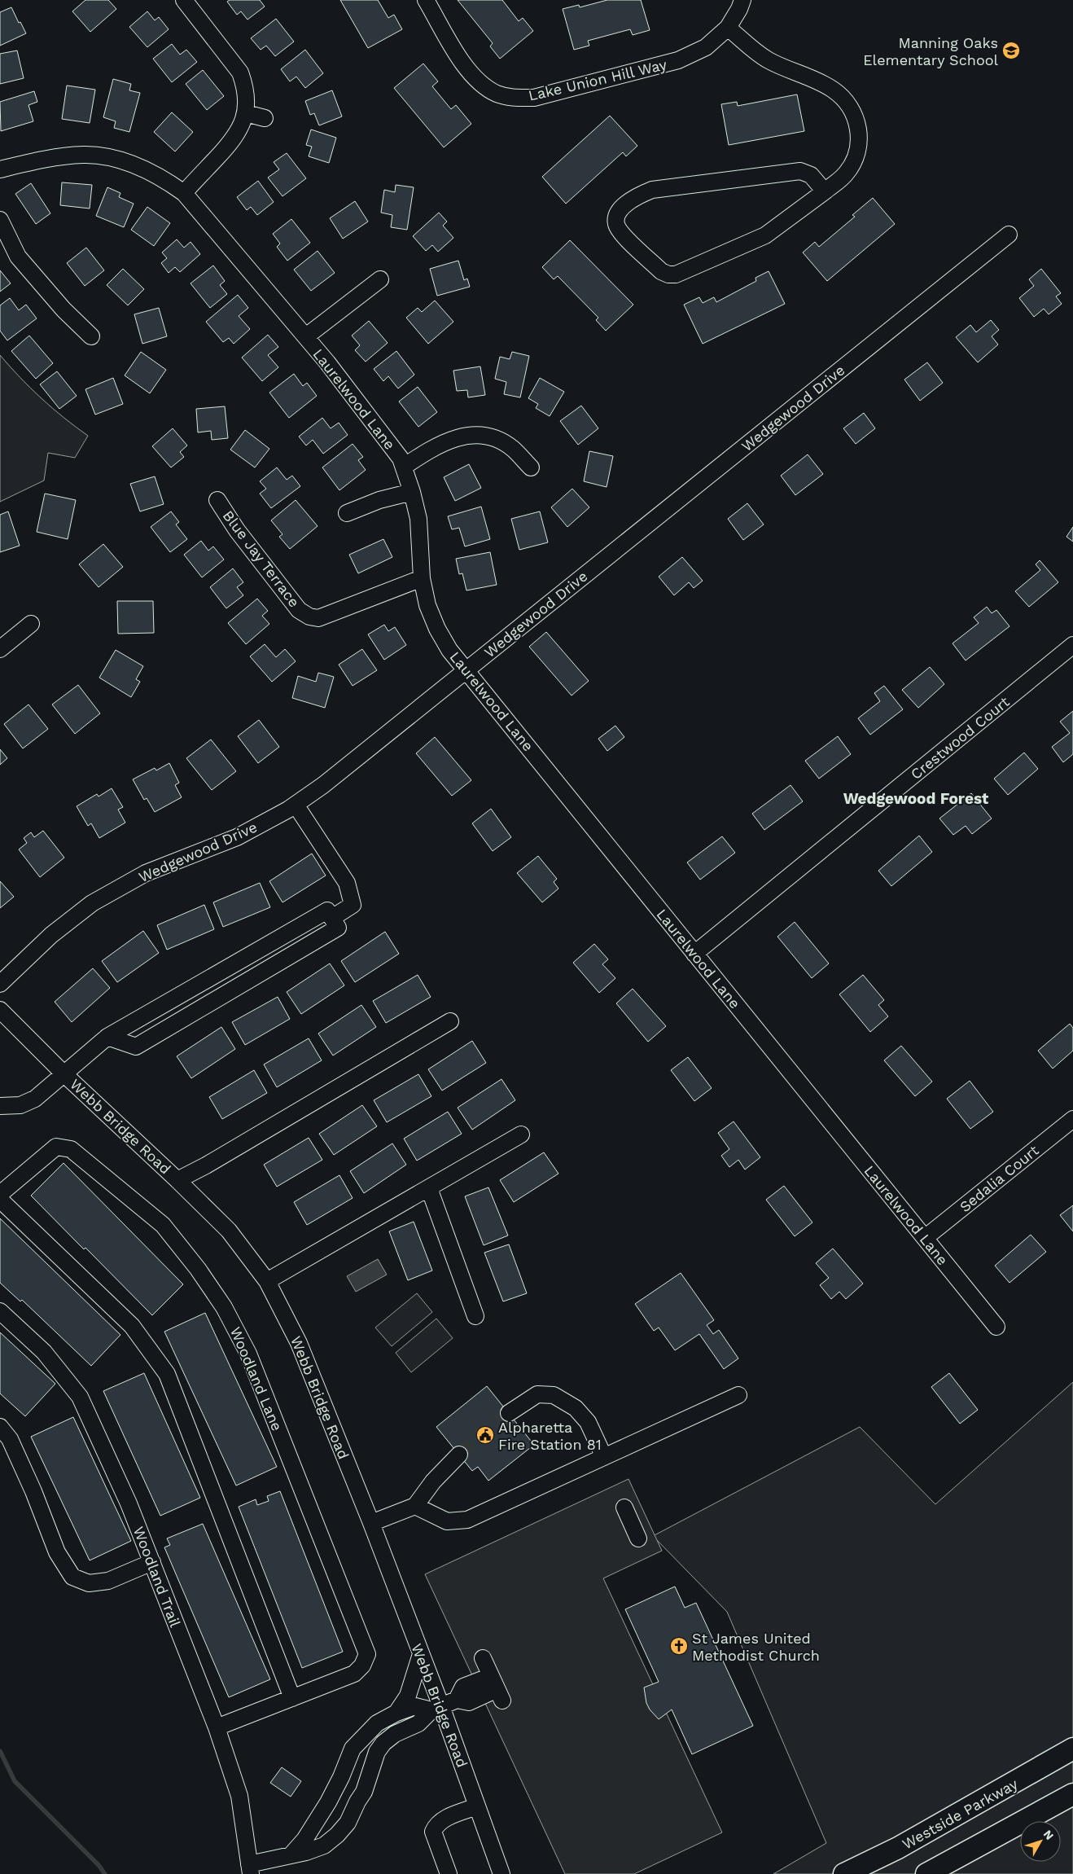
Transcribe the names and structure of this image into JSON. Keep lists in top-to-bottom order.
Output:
{
  "streets": {
    "main road": ["Westside Parkway"],
    "street": [
      "Lake Union Hill Way",
      "Laurelwood Lane",
      "Wedgewood Drive",
      "Blue Jay Terrace",
      "Crestwood Court",
      "Webb Bridge Road",
      "Sedalia Court",
      "Woodland Lane",
      "Woodland Trail"
    ]
  },
  "crossings": [
    ["Laurelwood Lane", "Wedgewood Drive"],
    ["Laurelwood Lane", "Blue Jay Terrace"],
    ["Laurelwood Lane", "Crestwood Court"],
    ["Laurelwood Lane", "Sedalia Court"],
    ["Woodland Lane", "Woodland Trail"]
  ],
  "districts": ["Wedgewood Forest"],
  "places": {
    "school or university": ["Manning Oaks Elementary School"],
    "public building": ["Alpharetta Fire Station 81"],
    "church": ["St James United Methodist Church"]
  },
  "north": "top right"
}
